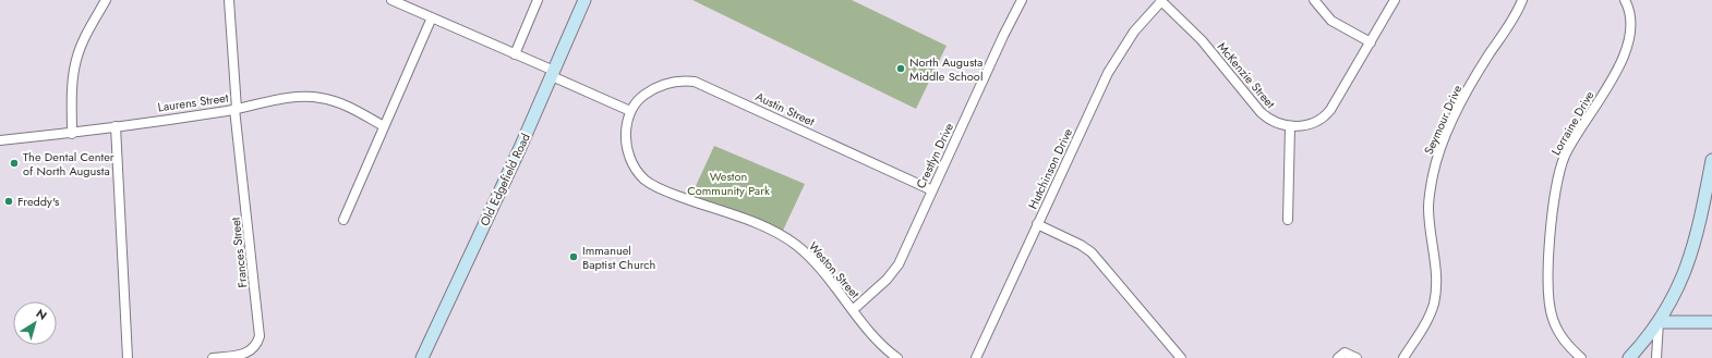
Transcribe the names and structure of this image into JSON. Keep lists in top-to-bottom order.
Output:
{
  "streets": {
    "street": [
      "McKenzie Street",
      "Laurens Street",
      "Austin Street",
      "Seymour Drive",
      "Lorraine Drive",
      "Crestlyn Drive",
      "Hutchinson Drive",
      "Old Edgefield Road",
      "Frances Street",
      "Weston Street"
    ]
  },
  "crossings": [
    ["McKenzie Street", "Hutchinson Drive"],
    ["Laurens Street", "Frances Street"],
    ["Austin Street", "Crestlyn Drive"],
    ["Austin Street", "Weston Street"],
    ["Crestlyn Drive", "Weston Street"]
  ],
  "parks": ["Weston Community Park"],
  "places": [
    "North Augusta Middle School",
    "The Dental Center of North Augusta",
    "Freddy's",
    "Immanuel Baptist Church"
  ],
  "north": "top right"
}
